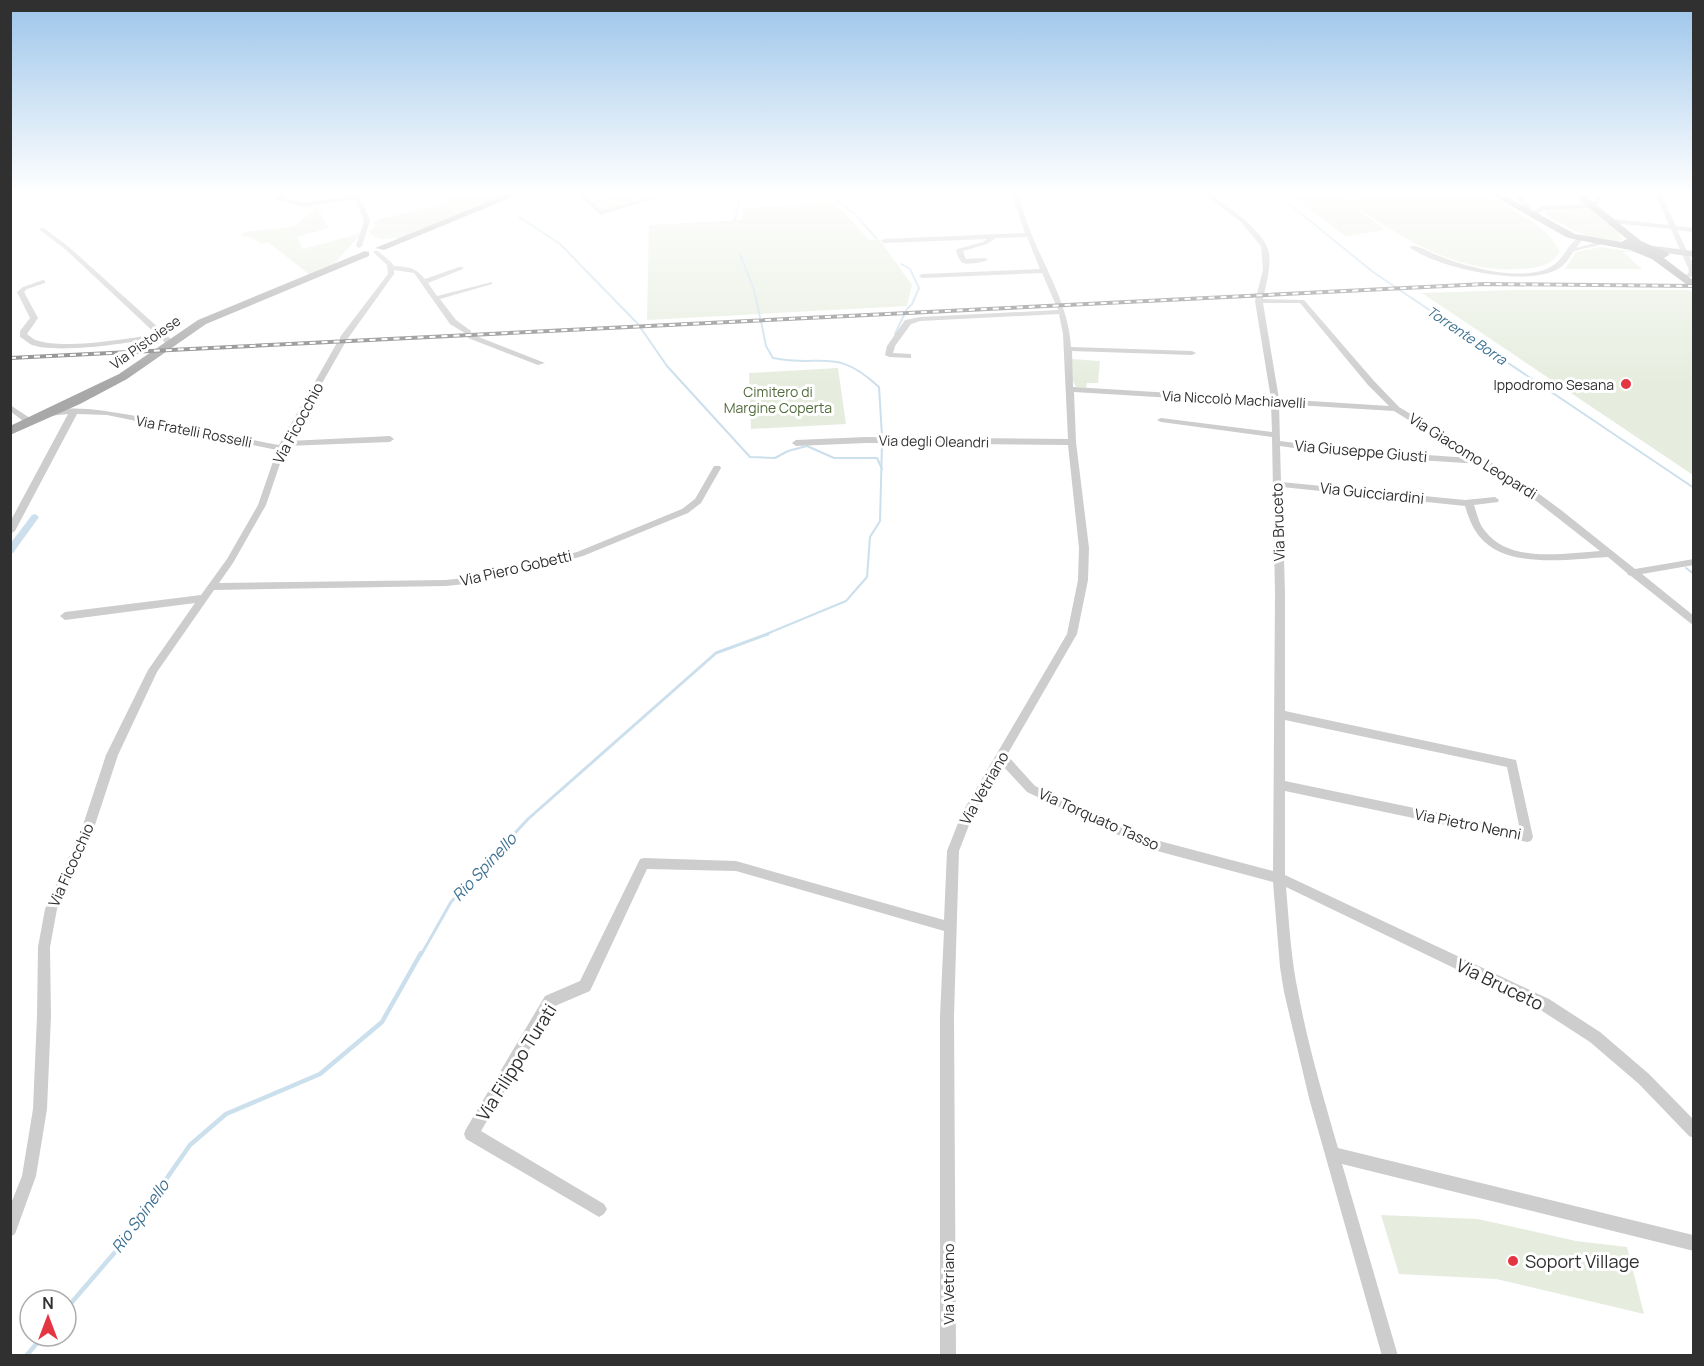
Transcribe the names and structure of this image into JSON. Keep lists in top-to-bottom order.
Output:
{
  "streets": {
    "main road": ["Via Pistoiese"],
    "street": [
      "Via Niccolò Machiavelli",
      "Via Ficocchio",
      "Via Fratelli Rosselli",
      "Via degli Oleandri",
      "Via Giuseppe Giusti",
      "Via Giacomo Leopardi",
      "Via Guicciardini",
      "Via Bruceto",
      "Via Piero Gobetti",
      "Via Vetriano",
      "Via Torquato Tasso",
      "Via Pietro Nenni",
      "Via Filippo Turati"
    ]
  },
  "crossings": [
    ["Via Pistoiese", "Via Fratelli Rosselli"],
    ["Via Niccolò Machiavelli", "Via Giacomo Leopardi"],
    ["Via Niccolò Machiavelli", "Via Bruceto"],
    ["Via Niccolò Machiavelli", "Via Vetriano"],
    ["Via Ficocchio", "Via Fratelli Rosselli"],
    ["Via Ficocchio", "Via Piero Gobetti"],
    ["Via degli Oleandri", "Via Vetriano"],
    ["Via Giuseppe Giusti", "Via Giacomo Leopardi"],
    ["Via Giuseppe Giusti", "Via Bruceto"],
    ["Via Giacomo Leopardi", "Via Bruceto"],
    ["Via Guicciardini", "Via Bruceto"],
    ["Via Bruceto", "Via Torquato Tasso"],
    ["Via Bruceto", "Via Pietro Nenni"],
    ["Via Vetriano", "Via Torquato Tasso"],
    ["Via Vetriano", "Via Filippo Turati"]
  ],
  "water": ["Torrente Borra", "Rio Spinello"],
  "parks": ["Cimitero di Margine Coperta"],
  "places": ["Ippodromo Sesana", "Soport Village"],
  "north": "top"
}
